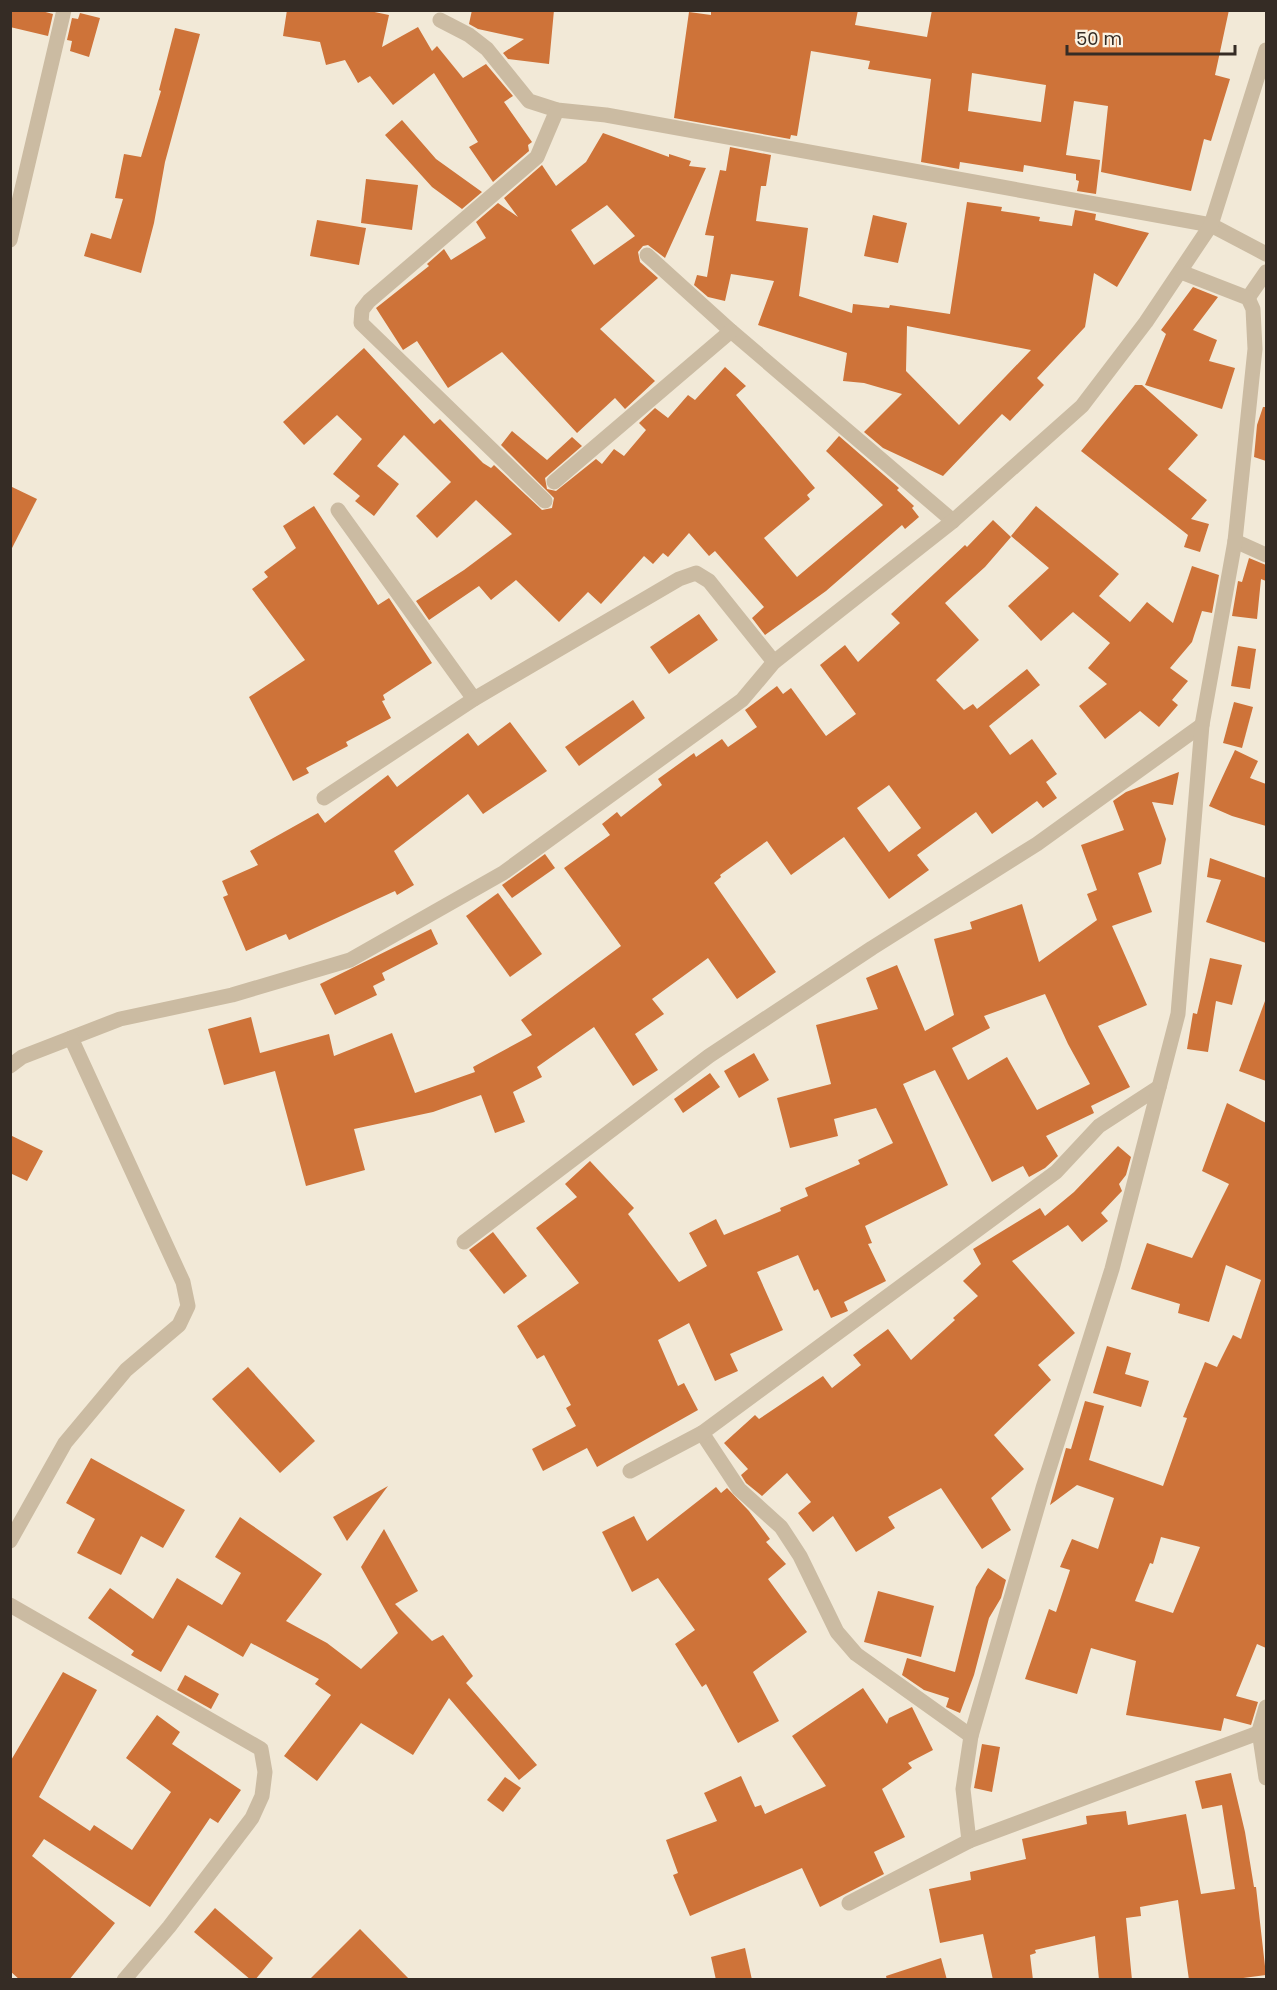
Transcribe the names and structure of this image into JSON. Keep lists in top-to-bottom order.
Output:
{
  "scale_bar": "50 m"
}
